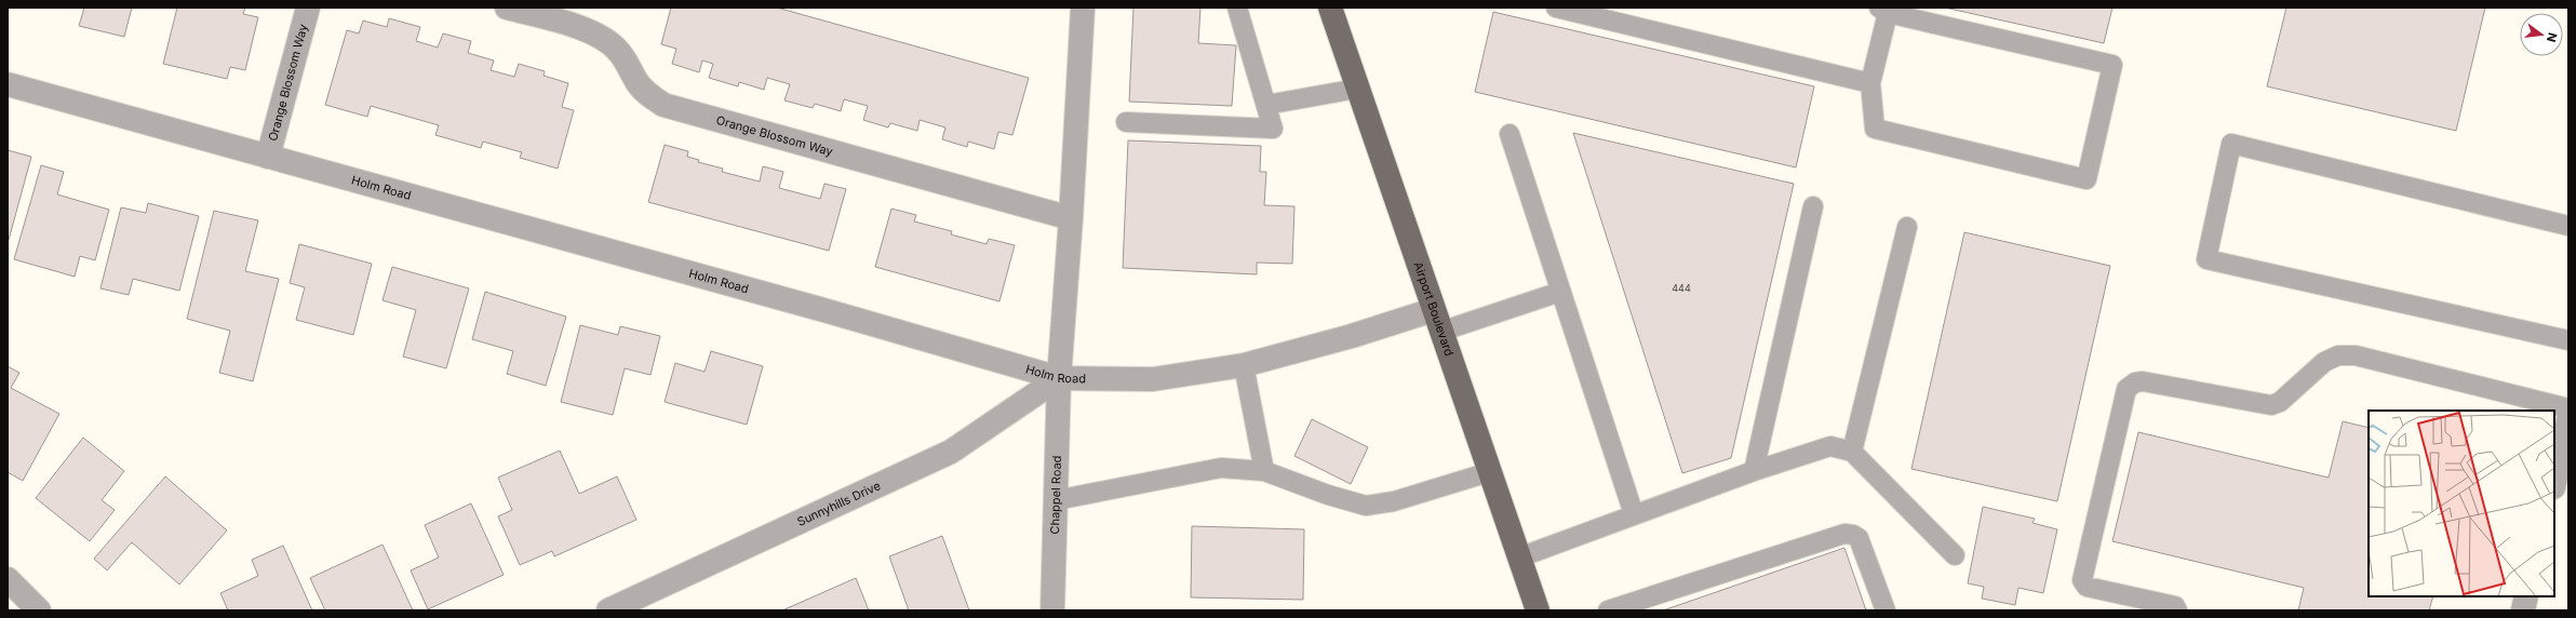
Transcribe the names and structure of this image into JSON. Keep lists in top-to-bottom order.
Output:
{
  "streets": {
    "main road": ["Airport Boulevard"],
    "street": [
      "Orange Blossom Way",
      "Holm Road",
      "Chappel Road",
      "Sunnyhills Drive"
    ]
  },
  "crossings": [
    ["Orange Blossom Way", "Holm Road"],
    ["Orange Blossom Way", "Chappel Road"],
    ["Holm Road", "Airport Boulevard"],
    ["Holm Road", "Chappel Road"],
    ["Holm Road", "Sunnyhills Drive"],
    ["Chappel Road", "Sunnyhills Drive"]
  ],
  "house_numbers": ["444"],
  "north": "right"
}
